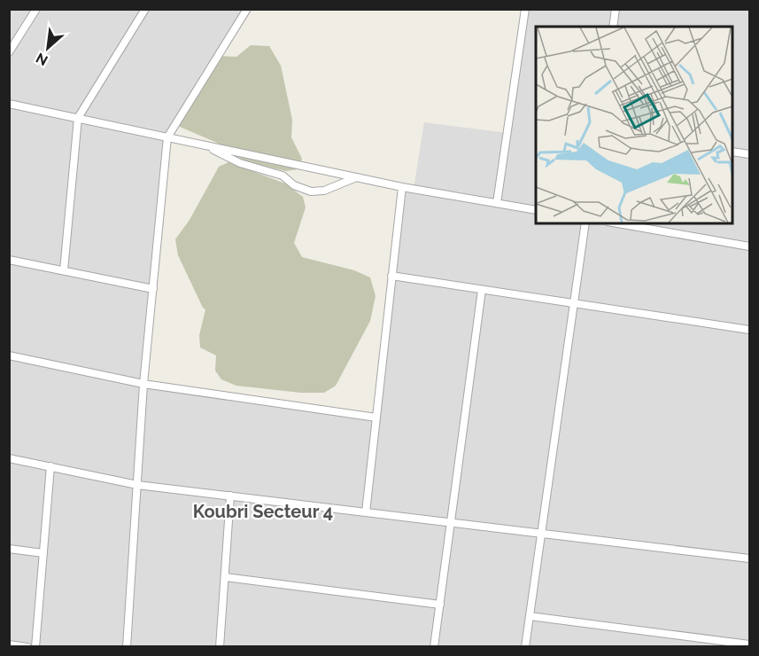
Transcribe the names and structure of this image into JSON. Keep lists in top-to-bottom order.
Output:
{
  "districts": ["Koubri Secteur 4"],
  "north": "bottom left"
}
